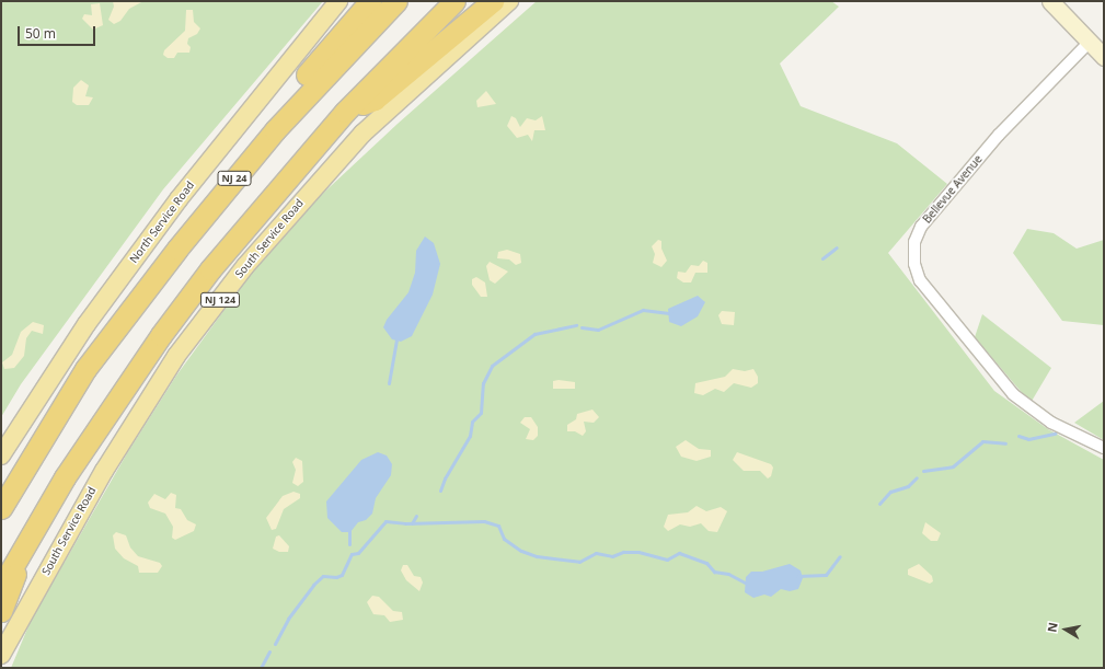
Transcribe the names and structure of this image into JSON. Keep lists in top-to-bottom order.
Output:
{
  "streets": {
    "highway": ["NJ 24"],
    "main road": ["North Service Road", "South Service Road", "NJ 124"],
    "street": ["Bellevue Avenue"]
  },
  "scale_bar": "50 m",
  "north": "left"
}
